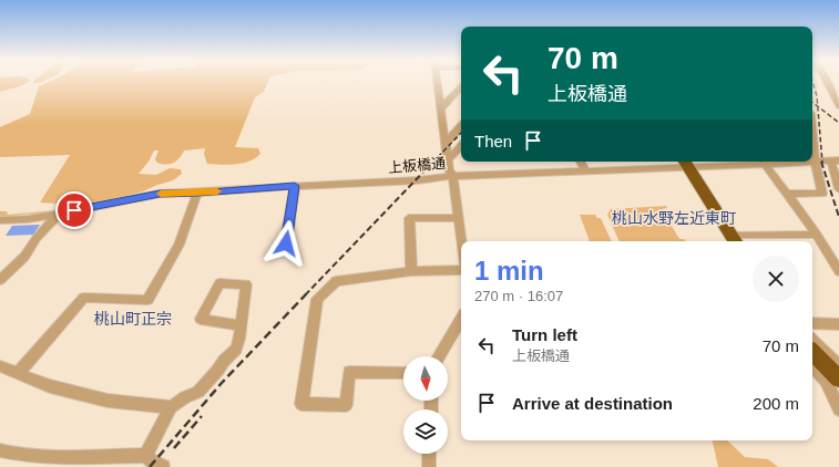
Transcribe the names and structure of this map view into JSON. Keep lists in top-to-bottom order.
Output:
{
  "streets": {
    "street": ["上板橋通"]
  },
  "districts": ["桃山水野左近東町", "桃山町正宗"],
  "north": "bottom",
  "page": {
    "turn": ["70 m", "上板橋通"],
    "then": "Then",
    "heading": ["1 min", "270 m · 16:07"],
    "list": [
      {
        "name": "Turn left",
        "note": "上板橋通",
        "value": "70 m"
      },
      {
        "name": "Arrive at destination",
        "value": "200 m"
      }
    ]
  }
}
